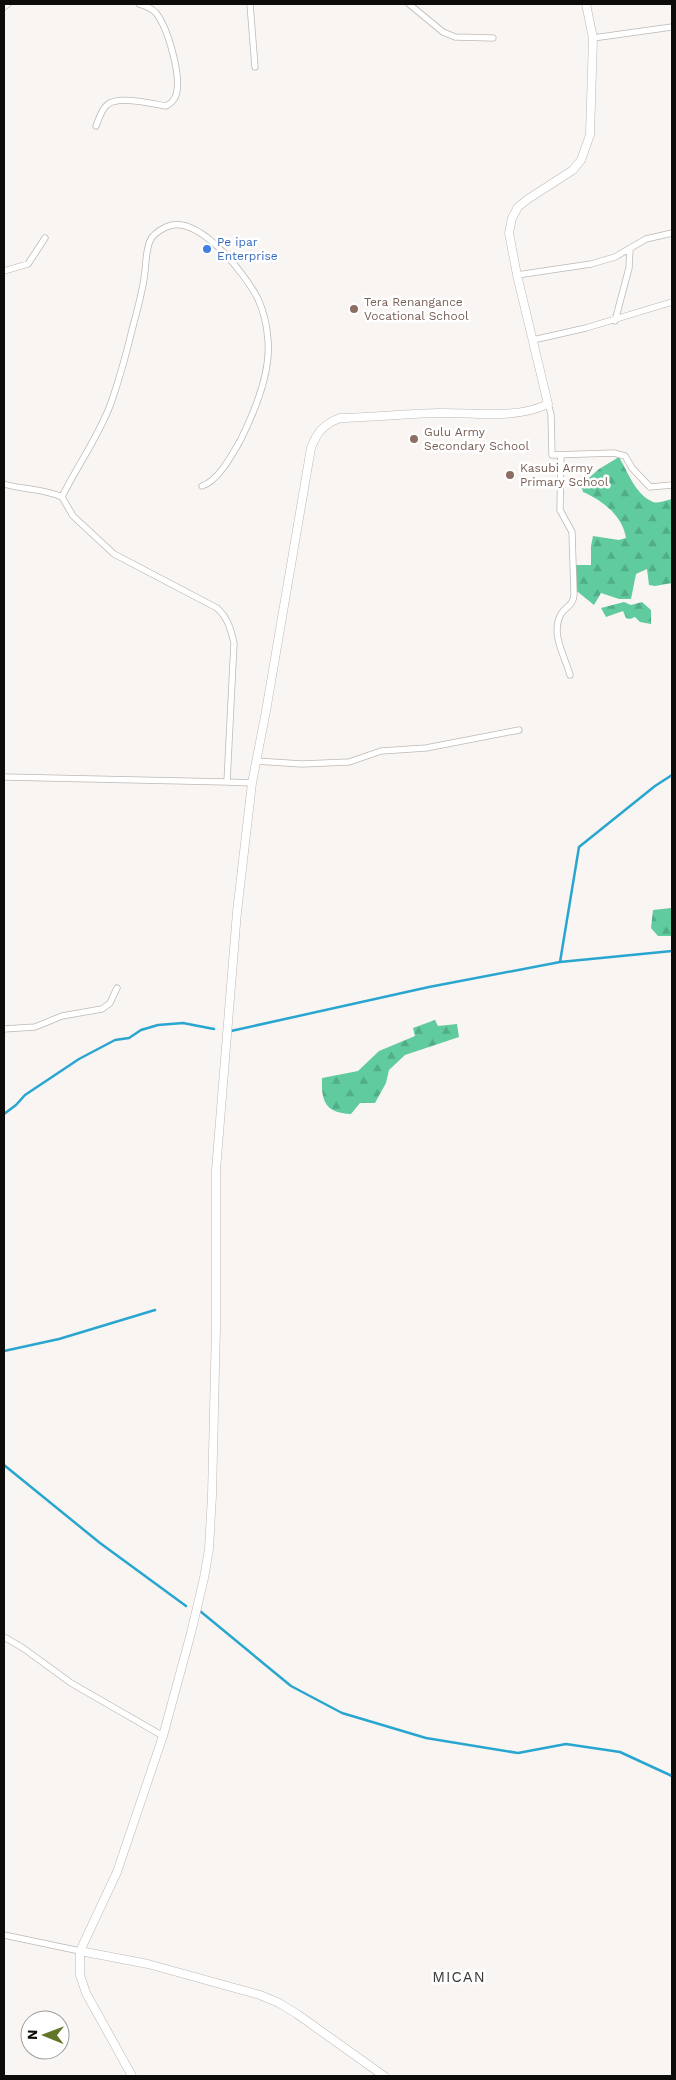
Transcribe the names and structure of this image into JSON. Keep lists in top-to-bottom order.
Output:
{
  "districts": ["MICAN"],
  "places": [
    "Pe ipar Enterprise",
    "Tera Renangance Vocational School",
    "Gulu Army Secondary School",
    "Kasubi Army Primary School"
  ],
  "north": "left"
}
